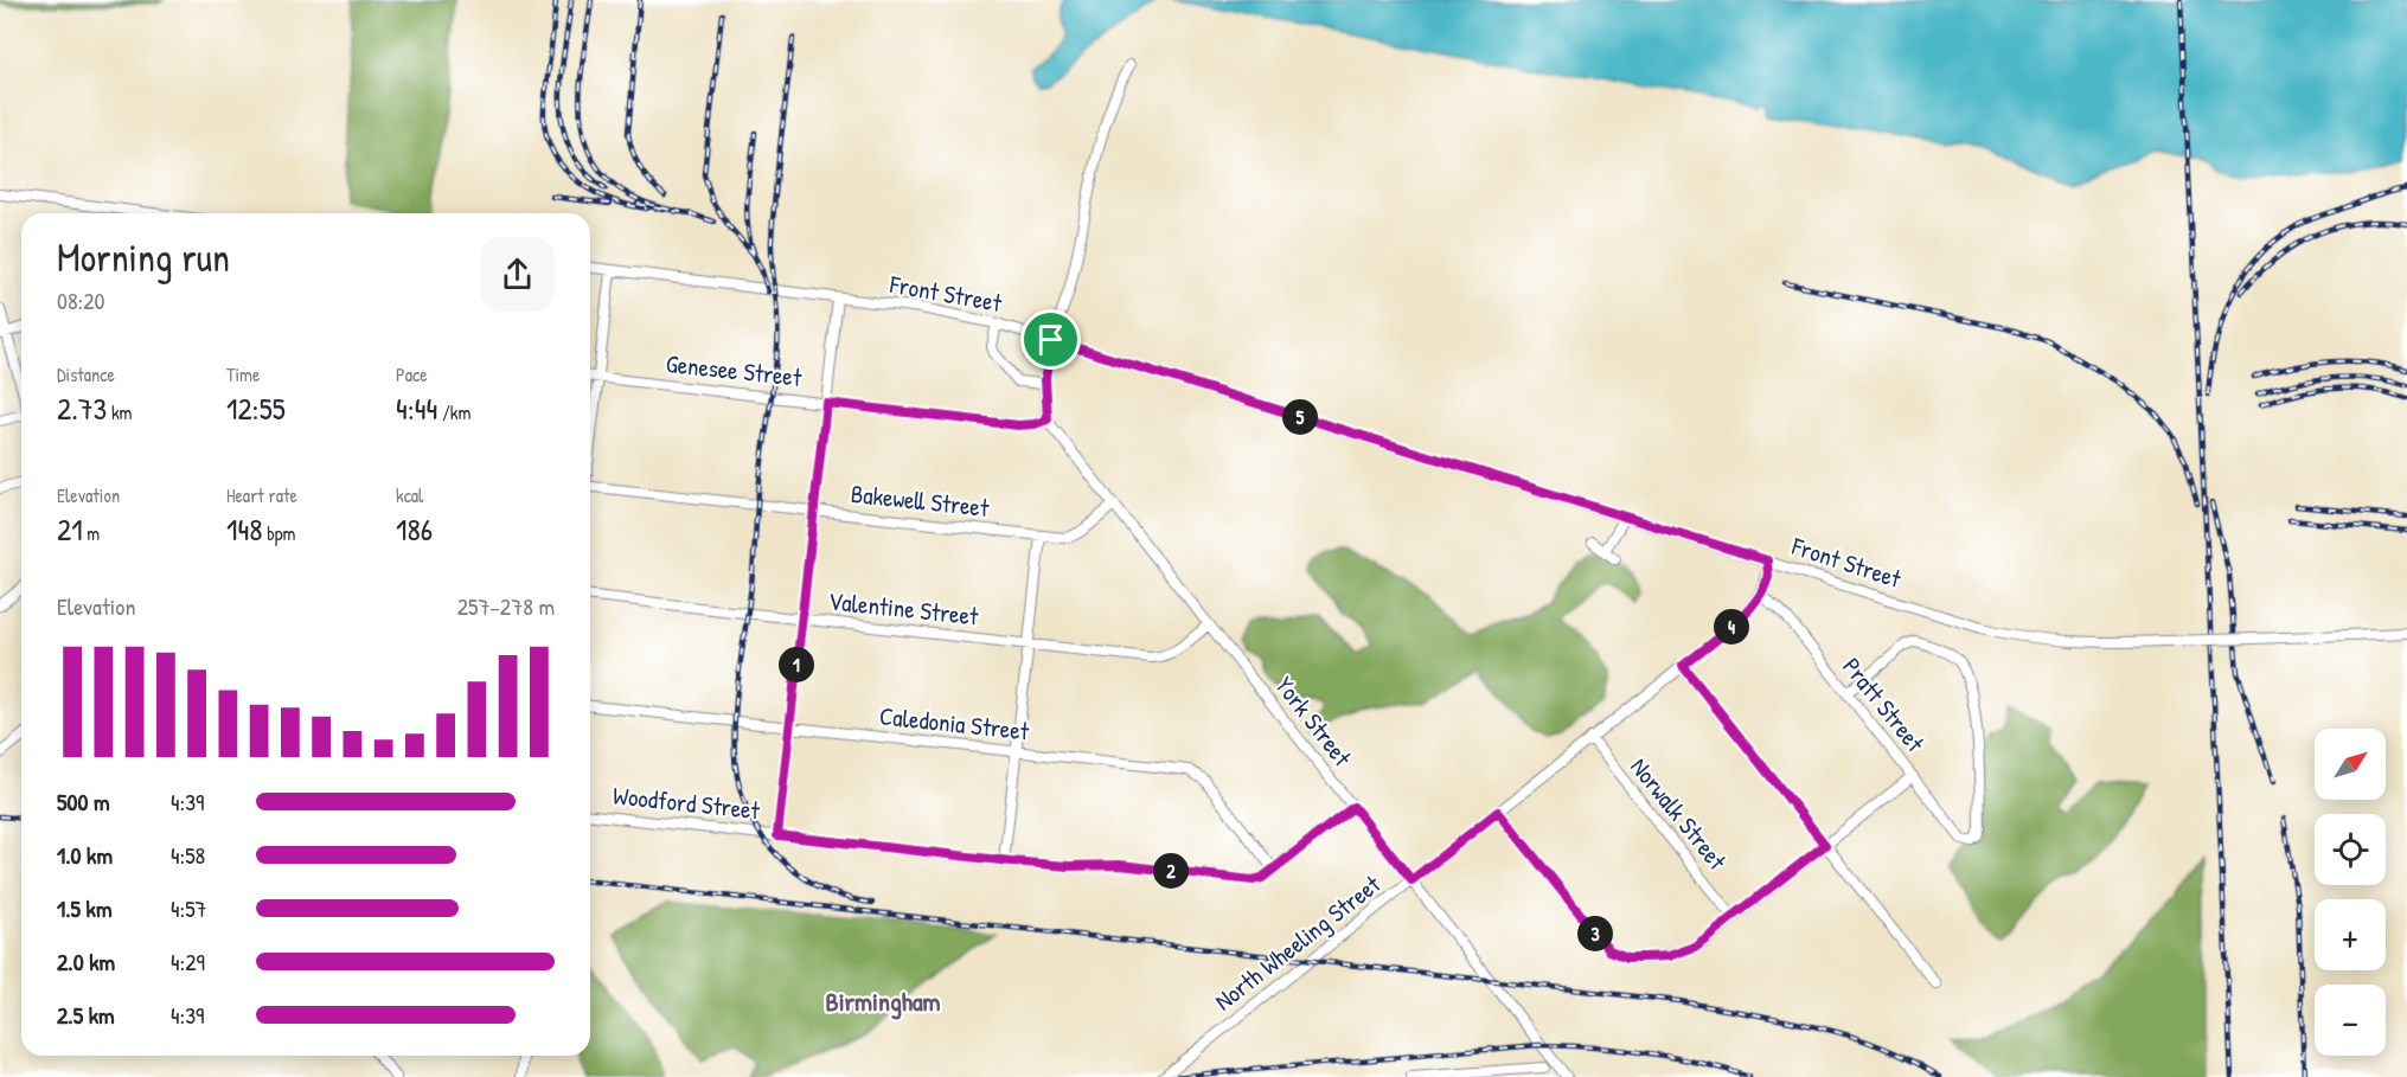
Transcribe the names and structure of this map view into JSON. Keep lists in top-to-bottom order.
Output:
{
  "streets": {
    "street": [
      "Front Street",
      "Genesee Street",
      "Bakewell Street",
      "Valentine Street",
      "Pratt Street",
      "York Street",
      "Caledonia Street",
      "Woodford Street",
      "Norwalk Street",
      "North Wheeling Street"
    ]
  },
  "crossings": [
    ["Front Street", "North Wheeling Street"],
    ["Genesee Street", "York Street"],
    ["Bakewell Street", "York Street"],
    ["Valentine Street", "York Street"],
    ["Pratt Street", "North Wheeling Street"],
    ["York Street", "Woodford Street"],
    ["York Street", "North Wheeling Street"],
    ["Caledonia Street", "Woodford Street"],
    ["Norwalk Street", "North Wheeling Street"]
  ],
  "districts": ["Birmingham"],
  "north": "top right",
  "page": {
    "heading": ["Morning run", "08:20"],
    "stats": [
      ["Distance", "2.73 km"],
      ["Time", "12:55"],
      ["Pace", "4:44 /km"],
      ["Elevation", "21 m"],
      ["Heart rate", "148 bpm"],
      ["kcal", "186"]
    ],
    "pins": [
      "5",
      "4",
      "1",
      "2",
      "3"
    ],
    "chart": ["Elevation", "257–278 m"],
    "map_buttons": ["+", "−"],
    "list": [
      {
        "name": "500 m",
        "note": "4:39"
      },
      {
        "name": "1.0 km",
        "note": "4:58"
      },
      {
        "name": "1.5 km",
        "note": "4:57"
      },
      {
        "name": "2.0 km",
        "note": "4:29"
      },
      {
        "name": "2.5 km",
        "note": "4:39"
      }
    ]
  }
}
